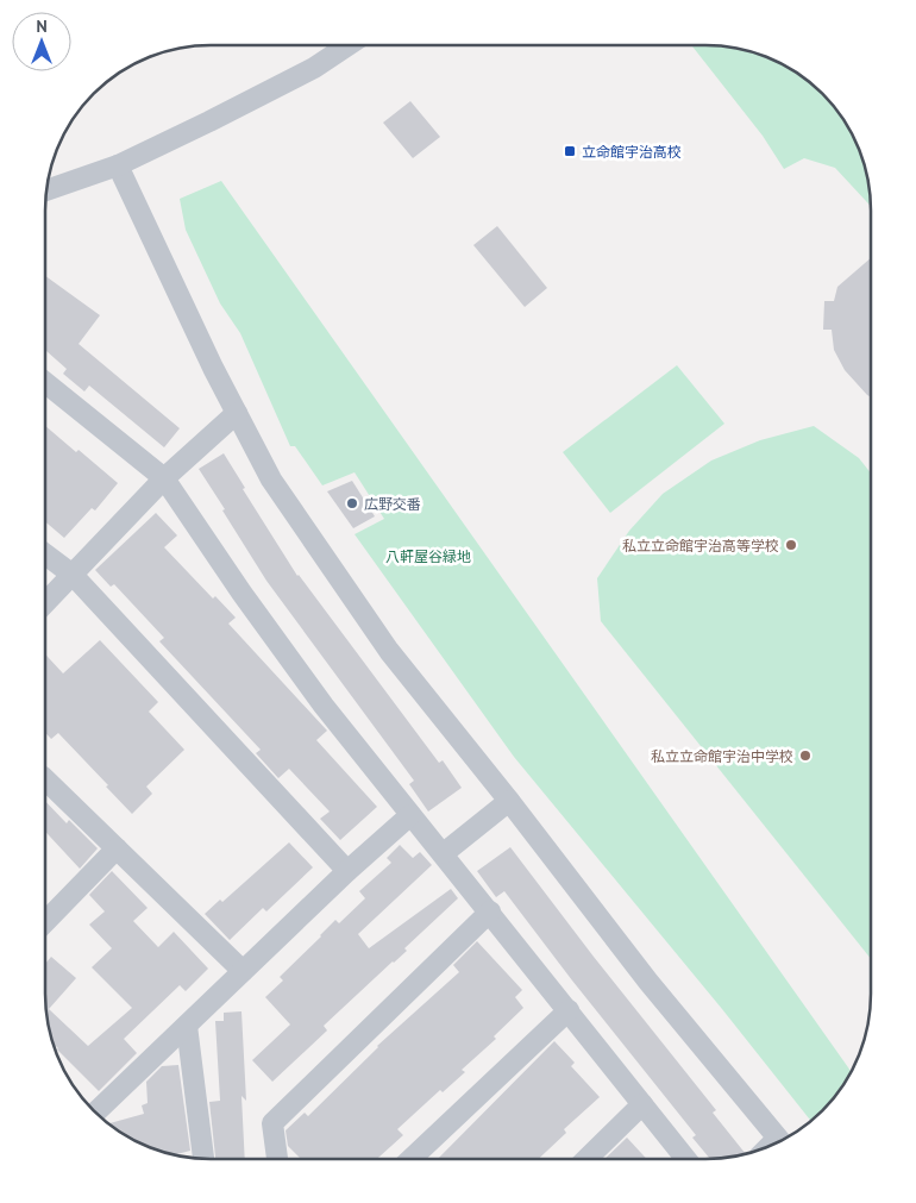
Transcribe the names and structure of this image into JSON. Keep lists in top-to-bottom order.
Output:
{
  "parks": ["八軒屋谷緑地"],
  "places": {
    "transit": ["立命館宇治高校"],
    "other": ["広野交番", "私立立命館宇治高等学校", "私立立命館宇治中学校"]
  },
  "north": "top"
}
